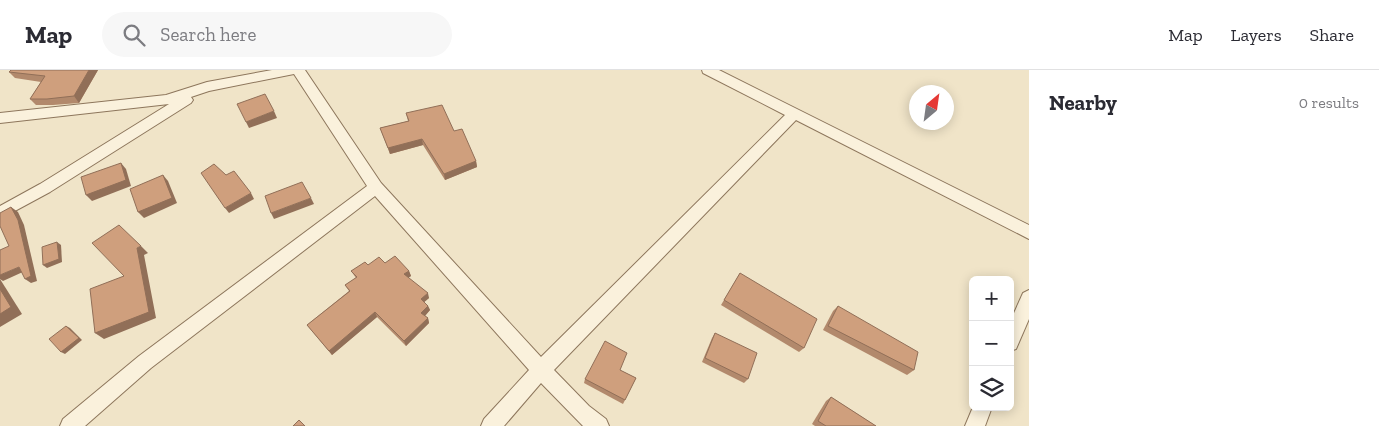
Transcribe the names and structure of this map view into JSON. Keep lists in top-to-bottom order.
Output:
{
  "north": "top right",
  "page": {
    "header": "Map",
    "search": "Search here",
    "nav": ["Map", "Layers", "Share"],
    "heading": ["Nearby", "0 results"],
    "map_buttons": ["+", "−"]
  }
}
